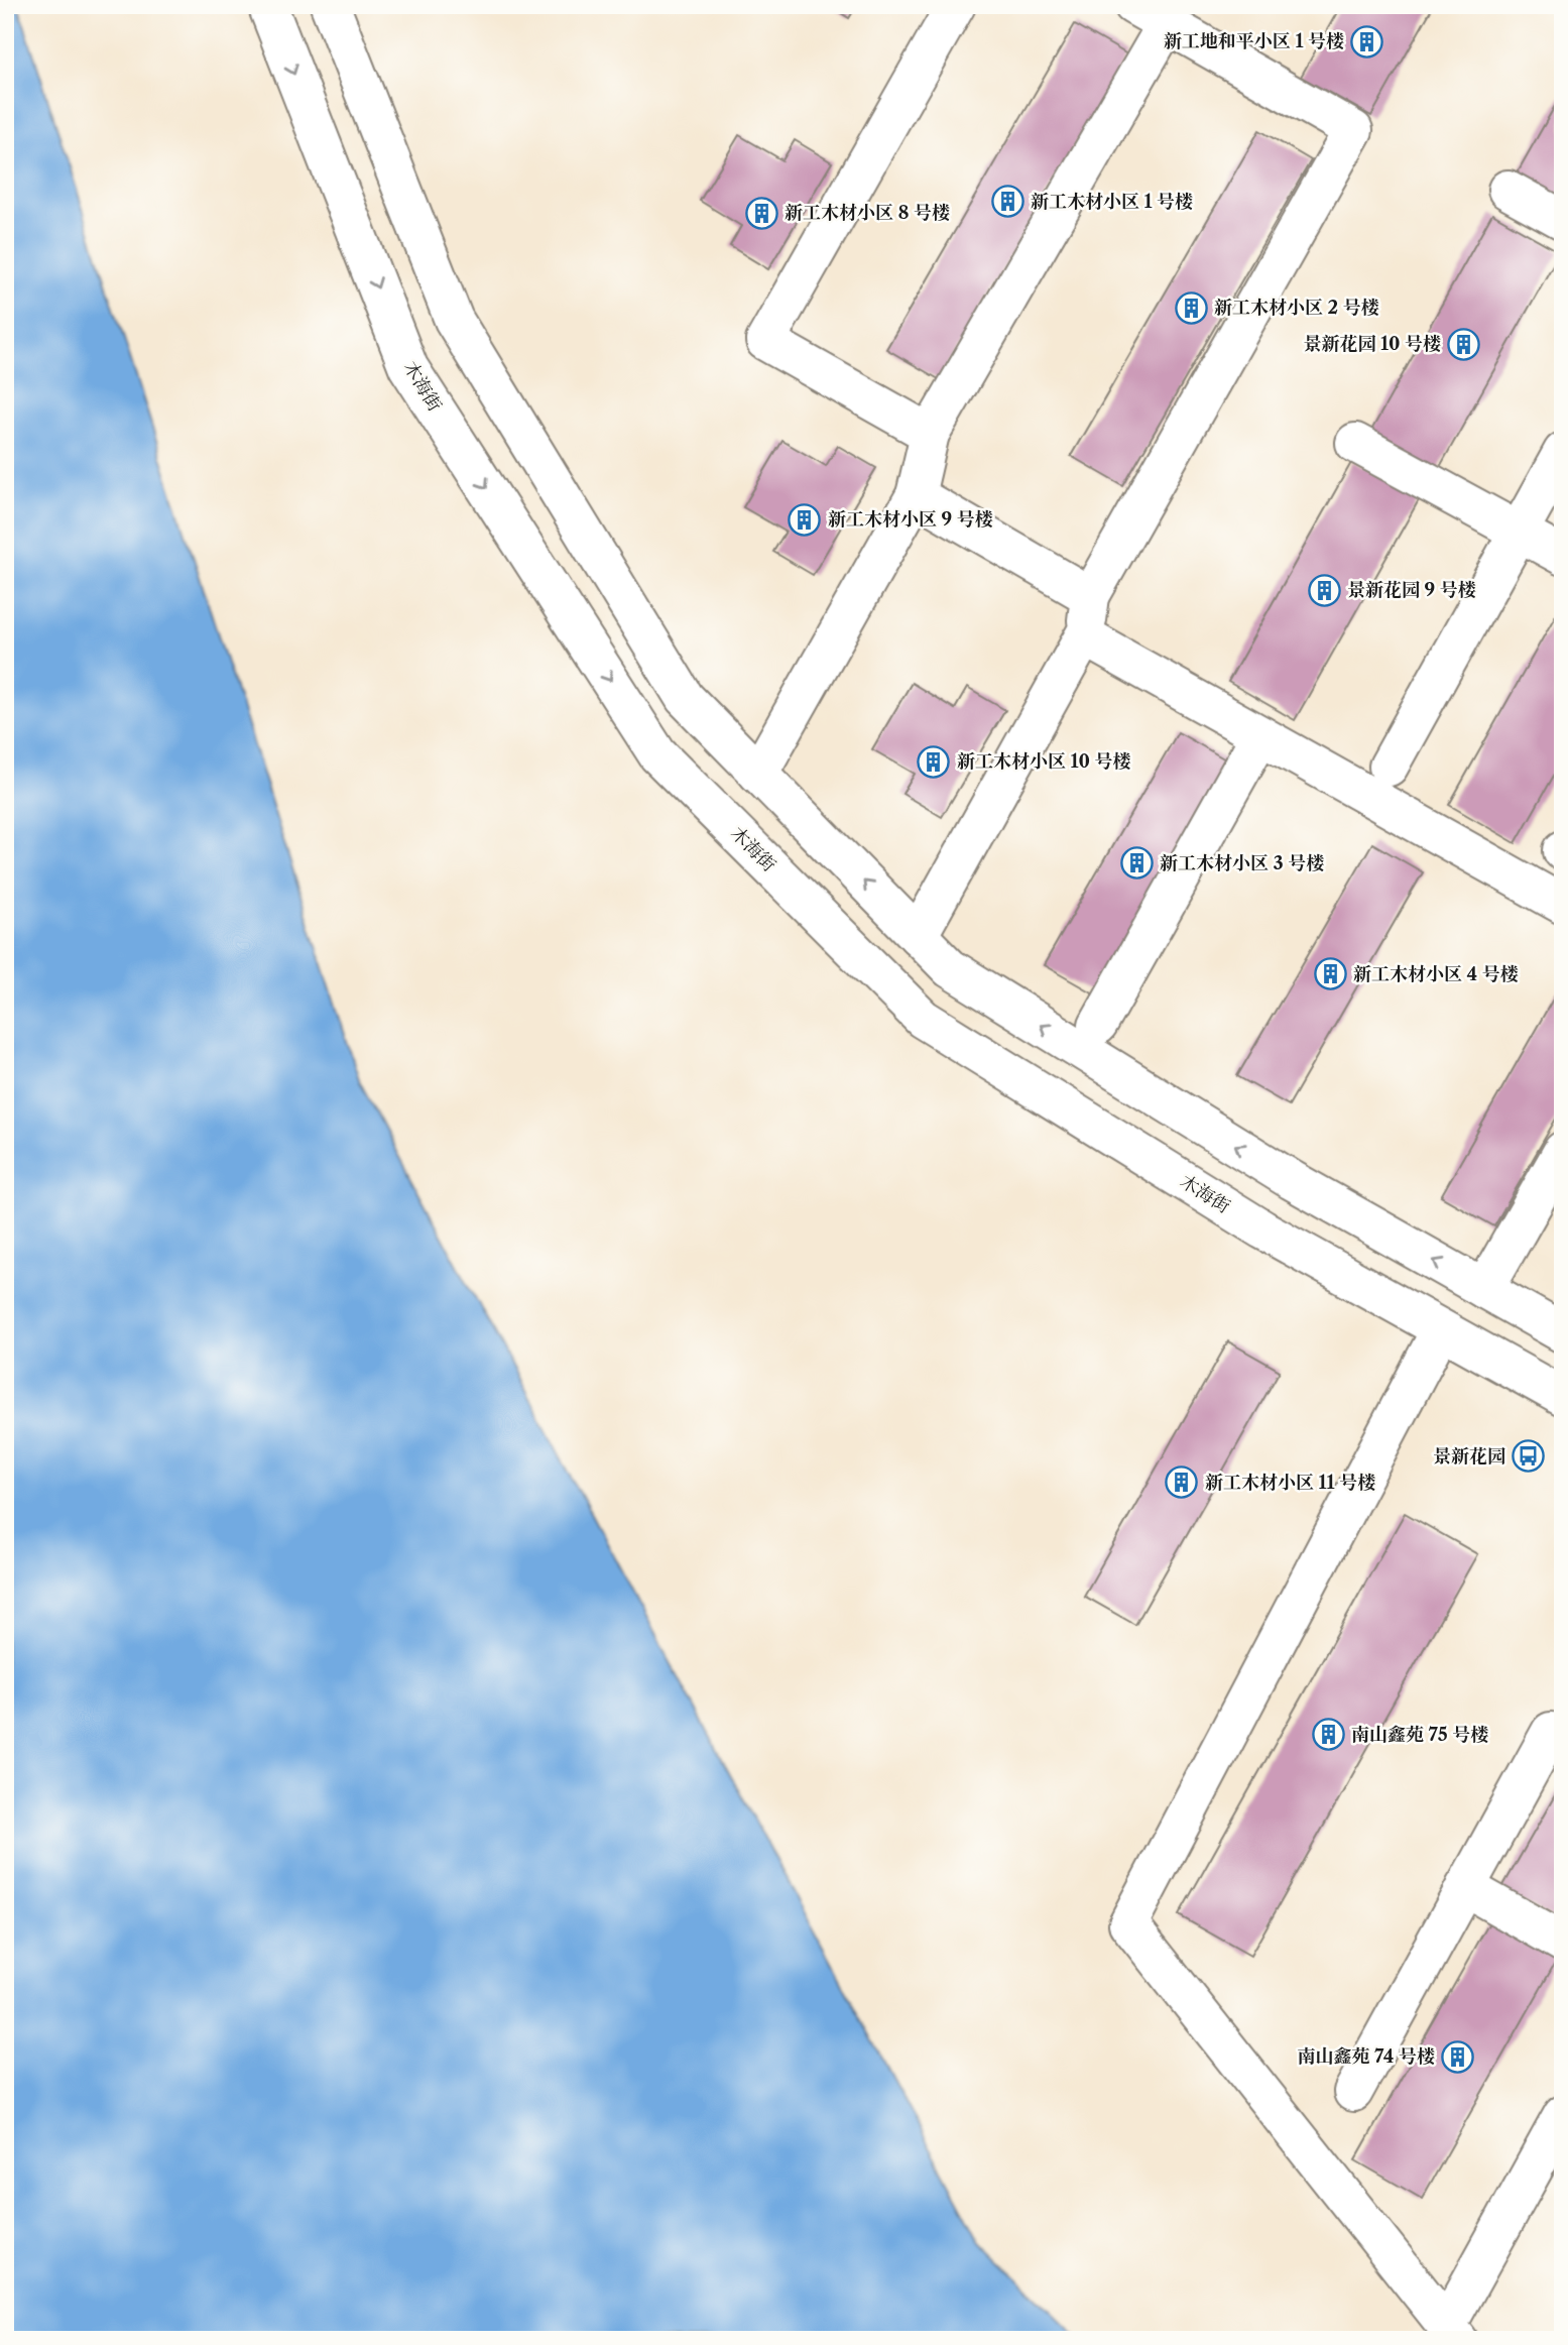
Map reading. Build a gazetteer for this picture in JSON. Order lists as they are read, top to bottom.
{
  "streets": {
    "street": ["木海街"]
  },
  "places": {
    "building": [
      "新工地和平小区 1 号楼",
      "新工木材小区 1 号楼",
      "新工木材小区 8 号楼",
      "新工木材小区 2 号楼",
      "景新花园 10 号楼",
      "新工木材小区 9 号楼",
      "景新花园 9 号楼",
      "新工木材小区 10 号楼",
      "新工木材小区 3 号楼",
      "新工木材小区 4 号楼",
      "新工木材小区 11 号楼",
      "南山鑫苑 75 号楼",
      "南山鑫苑 74 号楼"
    ],
    "bus stop": ["景新花园"]
  }
}
